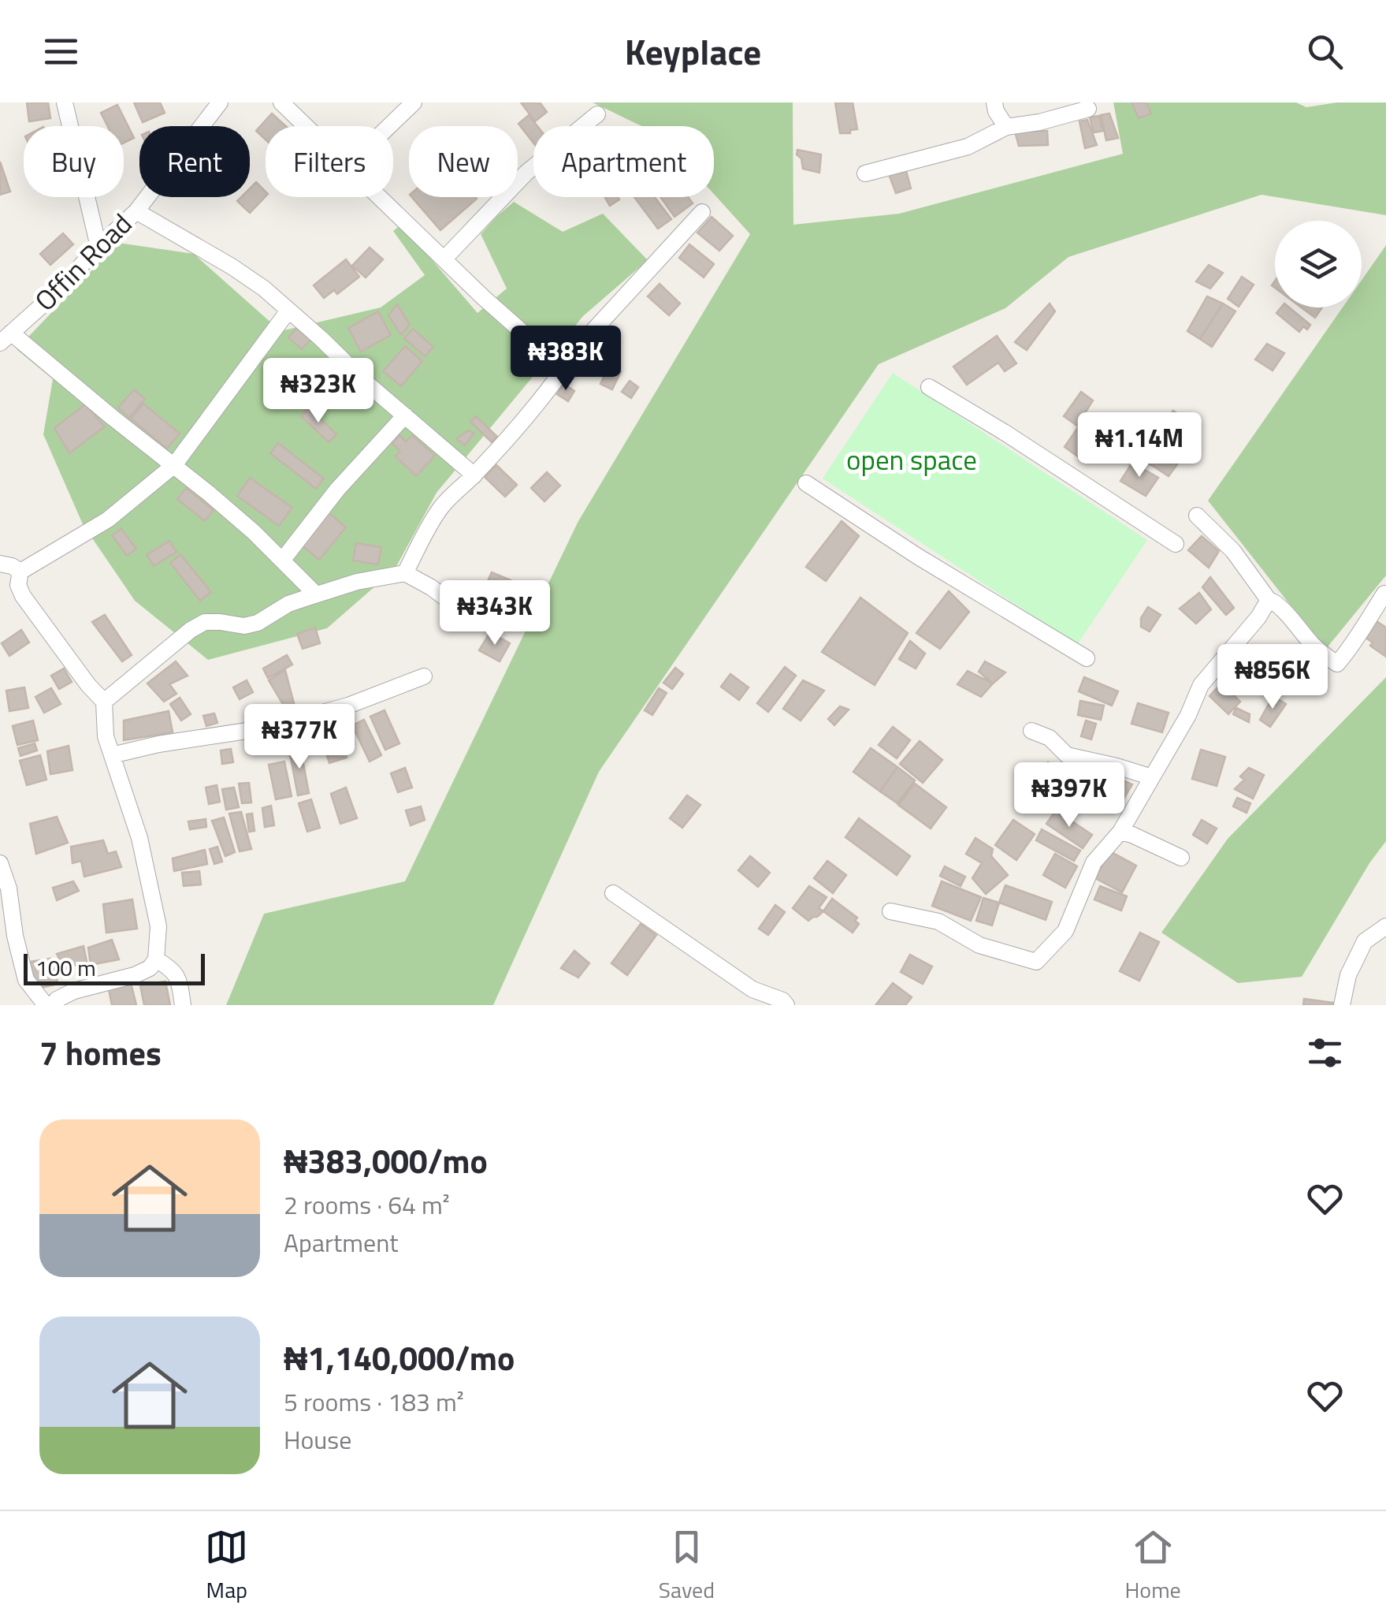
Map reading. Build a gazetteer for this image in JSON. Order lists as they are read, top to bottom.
{
  "streets": {
    "street": ["Offin Road"]
  },
  "parks": ["open space"],
  "scale_bar": "100 m",
  "page": {
    "header": "Keyplace",
    "chip": [
      "Buy",
      "Rent",
      "Filters",
      "New",
      "Apartment"
    ],
    "price": [
      "₦383K",
      "₦323K",
      "₦1.14M",
      "₦343K",
      "₦856K",
      "₦377K",
      "₦397K"
    ],
    "scale": "100 m",
    "heading": "7 homes",
    "list": [
      {
        "name": "₦383,000/mo",
        "note": "2 rooms · 64 m² · Apartment"
      },
      {
        "name": "₦1,140,000/mo",
        "note": "5 rooms · 183 m² · House"
      }
    ],
    "tabs": ["Map", "Saved", "Home"]
  }
}
